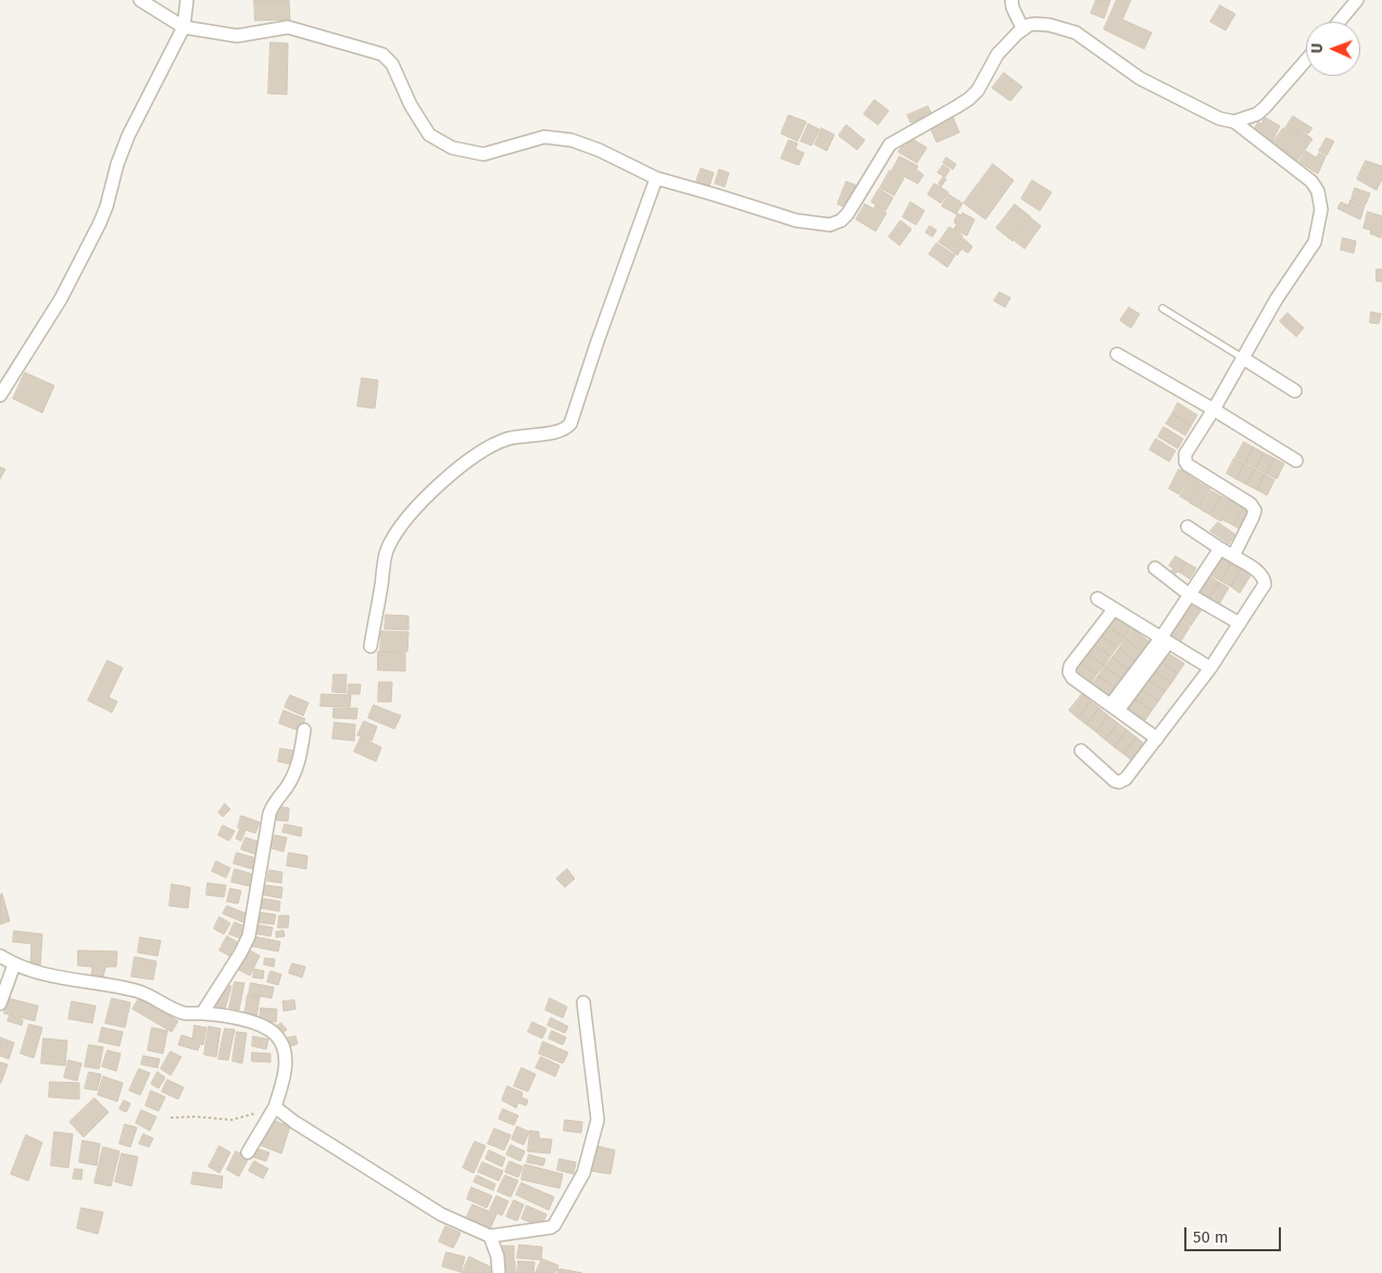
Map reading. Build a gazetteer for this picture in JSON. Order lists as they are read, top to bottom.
{
  "scale_bar": "50 m",
  "north": "left"
}
